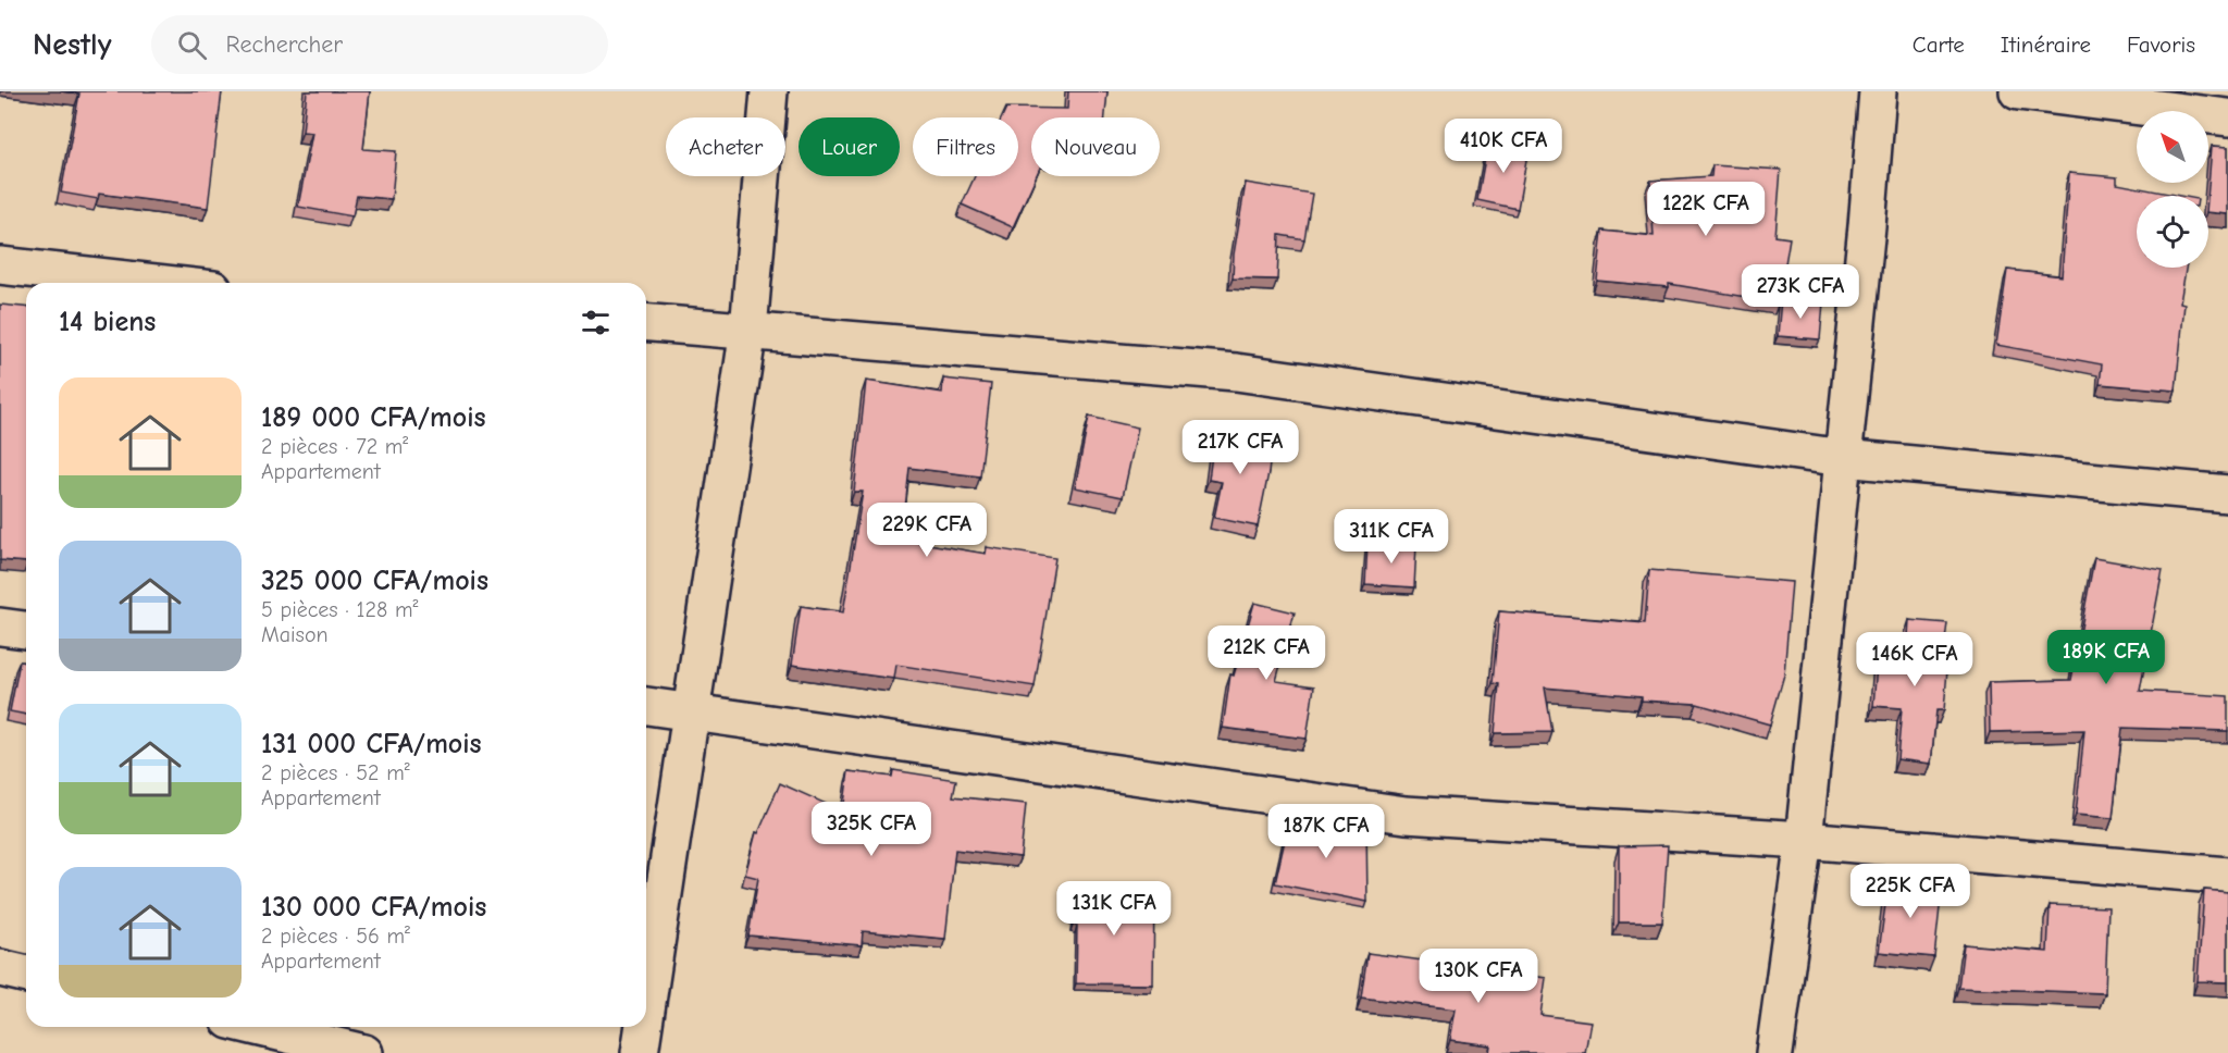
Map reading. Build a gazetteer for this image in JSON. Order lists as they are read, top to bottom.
{
  "north": "top left",
  "page": {
    "header": "Nestly",
    "search": "Rechercher",
    "nav": ["Carte", "Itinéraire", "Favoris"],
    "chip": [
      "Acheter",
      "Louer",
      "Filtres",
      "Nouveau"
    ],
    "price": [
      "410K CFA",
      "122K CFA",
      "273K CFA",
      "217K CFA",
      "229K CFA",
      "311K CFA",
      "212K CFA",
      "189K CFA",
      "146K CFA",
      "325K CFA",
      "187K CFA",
      "225K CFA",
      "131K CFA",
      "130K CFA"
    ],
    "heading": "14 biens",
    "list": [
      {
        "name": "189 000 CFA/mois",
        "note": "2 pièces · 72 m² · Appartement"
      },
      {
        "name": "325 000 CFA/mois",
        "note": "5 pièces · 128 m² · Maison"
      },
      {
        "name": "131 000 CFA/mois",
        "note": "2 pièces · 52 m² · Appartement"
      },
      {
        "name": "130 000 CFA/mois",
        "note": "2 pièces · 56 m² · Appartement"
      }
    ]
  }
}
